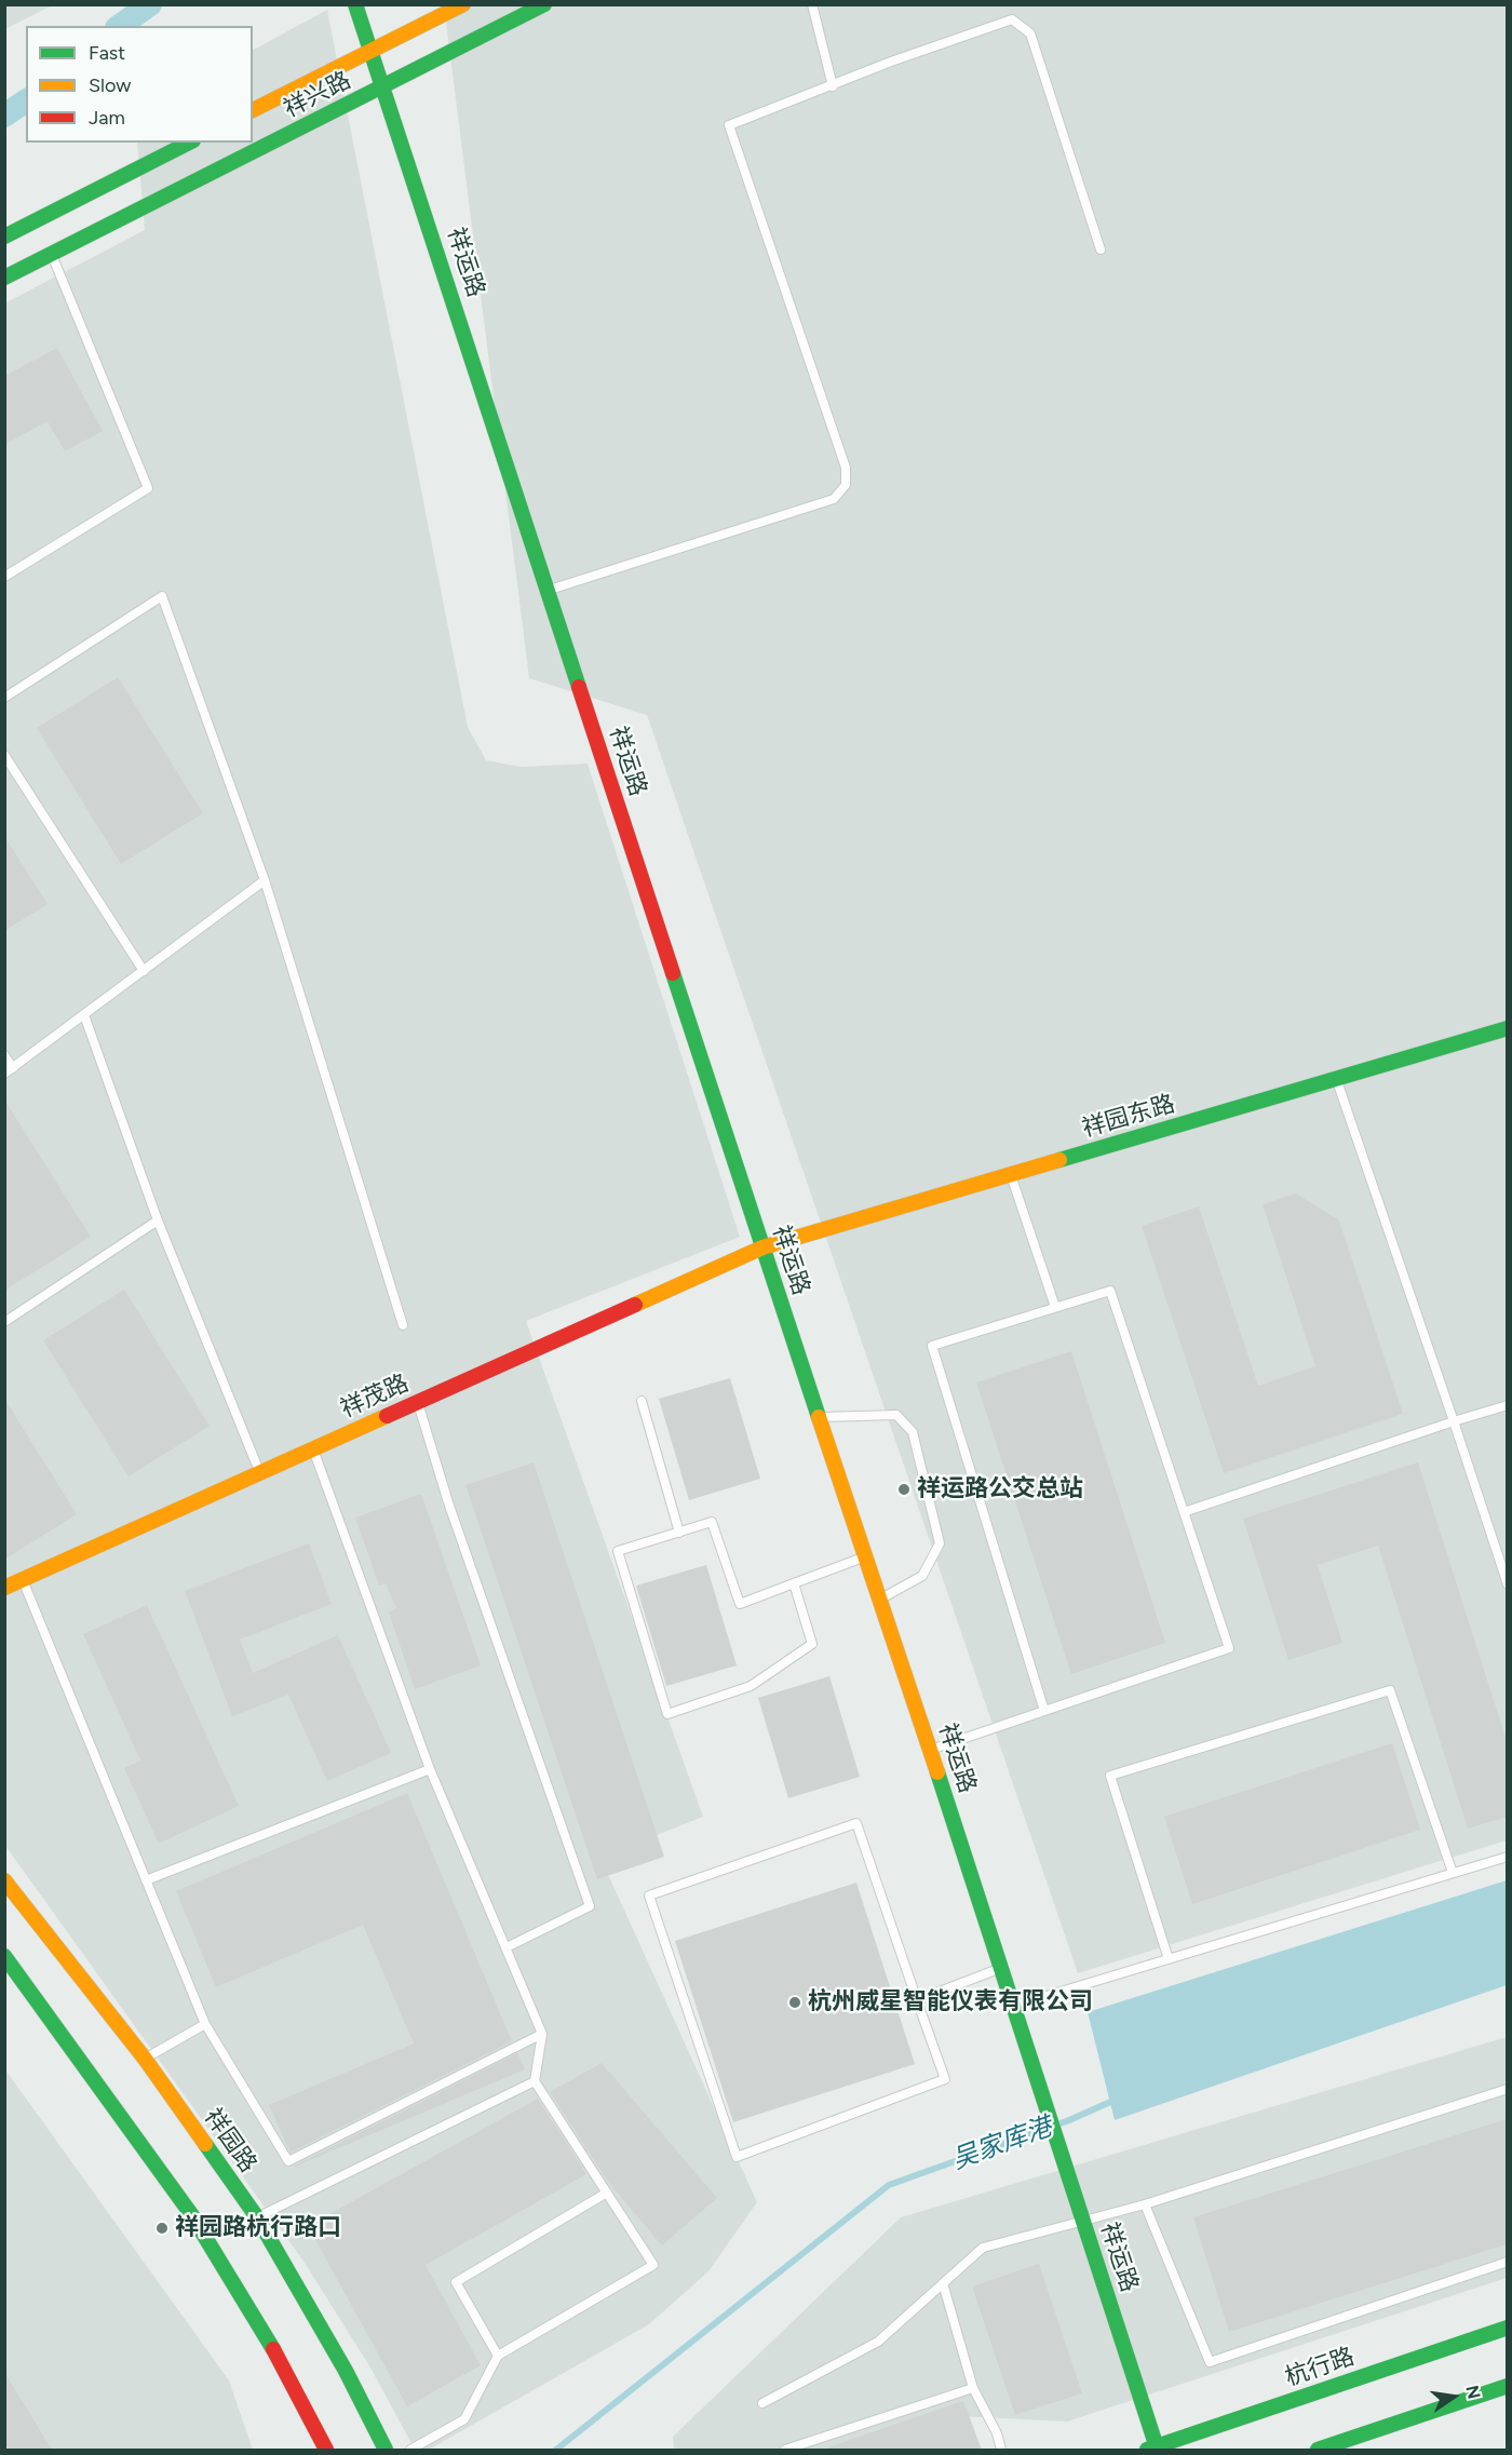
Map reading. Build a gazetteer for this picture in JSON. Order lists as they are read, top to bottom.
{
  "streets": {
    "street": [
      "祥兴路",
      "祥运路",
      "祥园东路",
      "祥茂路",
      "祥园路",
      "杭行路"
    ]
  },
  "crossings": [
    ["祥兴路", "祥运路"],
    ["祥运路", "祥园东路"],
    ["祥运路", "祥茂路"],
    ["祥运路", "杭行路"],
    ["祥园东路", "祥茂路"]
  ],
  "water": ["吴家库港"],
  "places": ["祥运路公交总站", "杭州威星智能仪表有限公司", "祥园路杭行路口"],
  "legend": ["Fast", "Slow", "Jam"],
  "north": "right"
}
